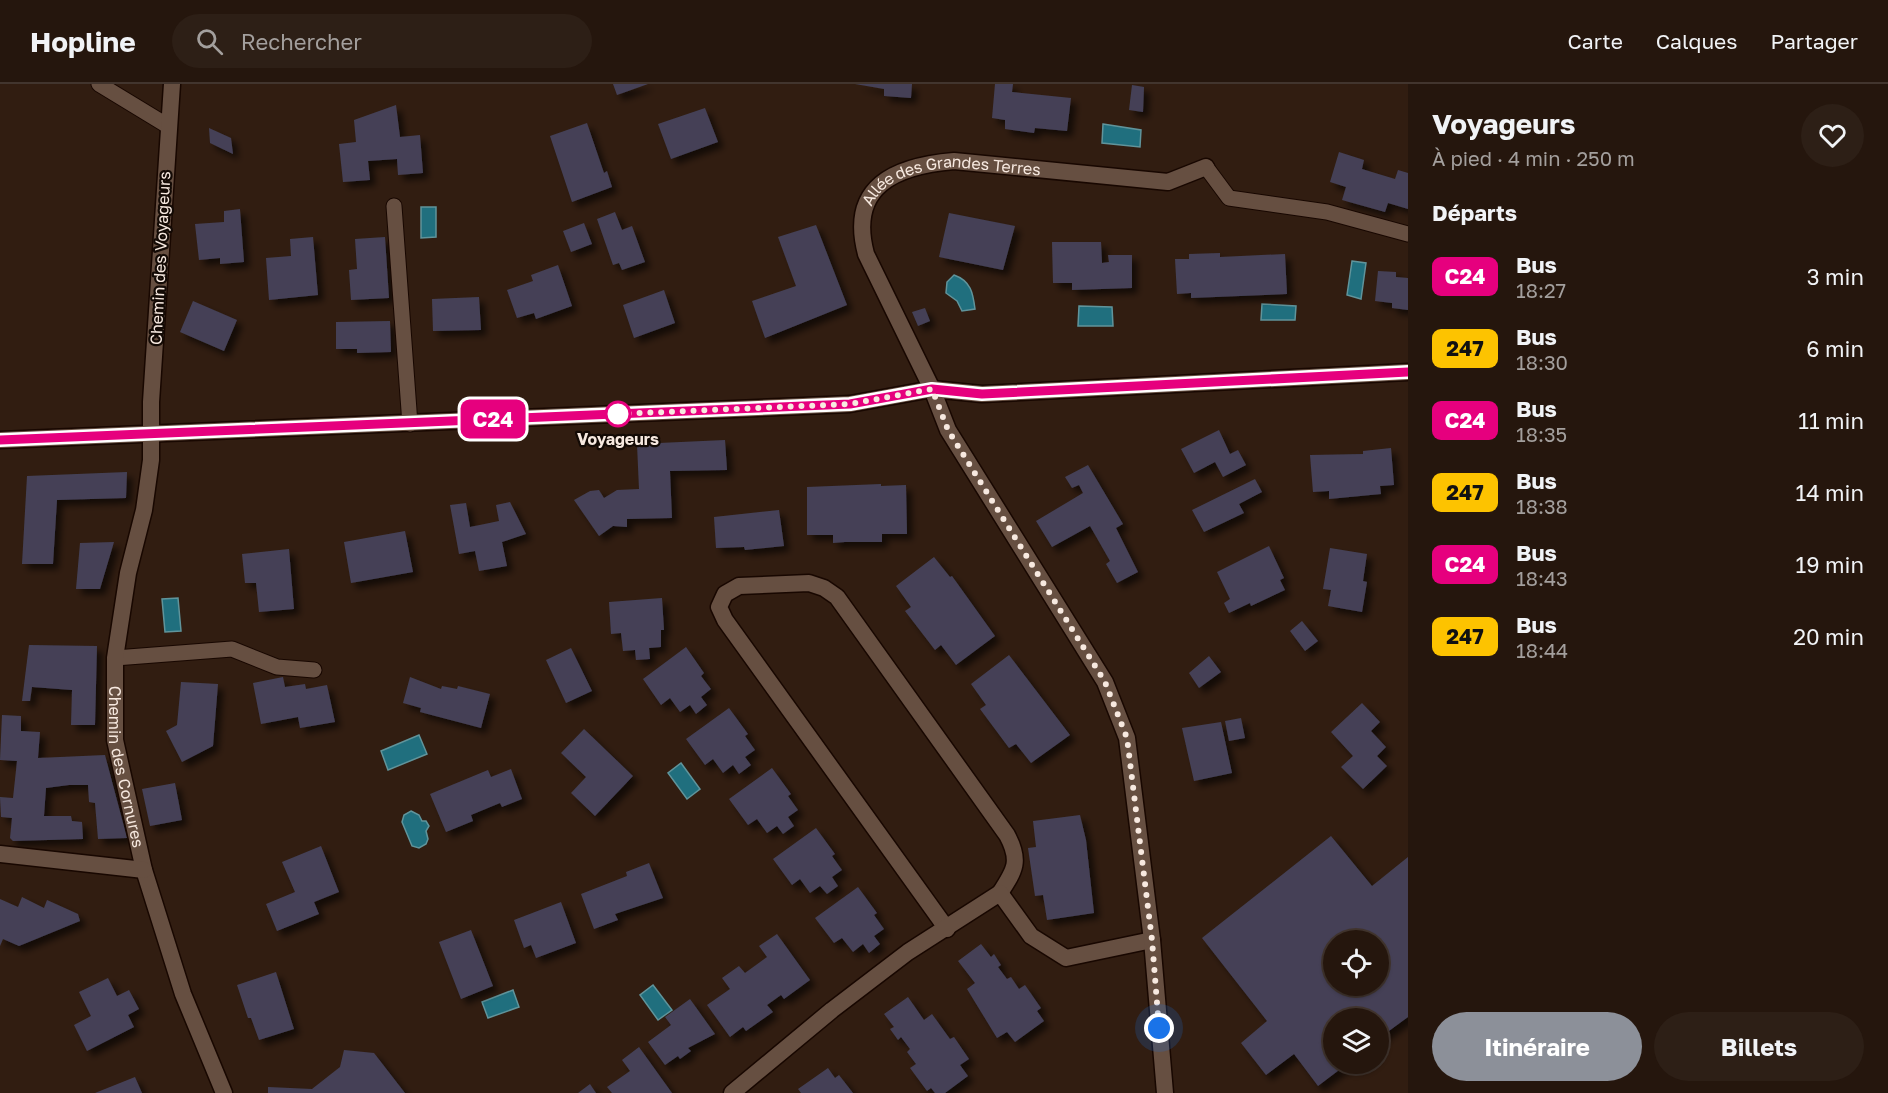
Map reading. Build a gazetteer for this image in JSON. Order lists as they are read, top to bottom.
{
  "streets": {
    "street": ["Allée des Grandes Terres", "Chemin des Voyageurs", "Chemin des Cornures"]
  },
  "crossings": [
    ["Chemin des Voyageurs", "Chemin des Cornures"]
  ],
  "places": ["Voyageurs"],
  "lines": ["bus line C24"],
  "page": {
    "header": "Hopline",
    "search": "Rechercher",
    "nav": ["Carte", "Calques", "Partager"],
    "on_map": "C24",
    "heading": [
      ["Voyageurs", "À pied · 4 min · 250 m"],
      "Départs"
    ],
    "list": [
      {
        "mark": "C24",
        "name": "Bus",
        "note": "18:27",
        "value": "3 min"
      },
      {
        "mark": "247",
        "name": "Bus",
        "note": "18:30",
        "value": "6 min"
      },
      {
        "mark": "C24",
        "name": "Bus",
        "note": "18:35",
        "value": "11 min"
      },
      {
        "mark": "247",
        "name": "Bus",
        "note": "18:38",
        "value": "14 min"
      },
      {
        "mark": "C24",
        "name": "Bus",
        "note": "18:43",
        "value": "19 min"
      },
      {
        "mark": "247",
        "name": "Bus",
        "note": "18:44",
        "value": "20 min"
      }
    ],
    "buttons": ["Itinéraire", "Billets"]
  }
}
